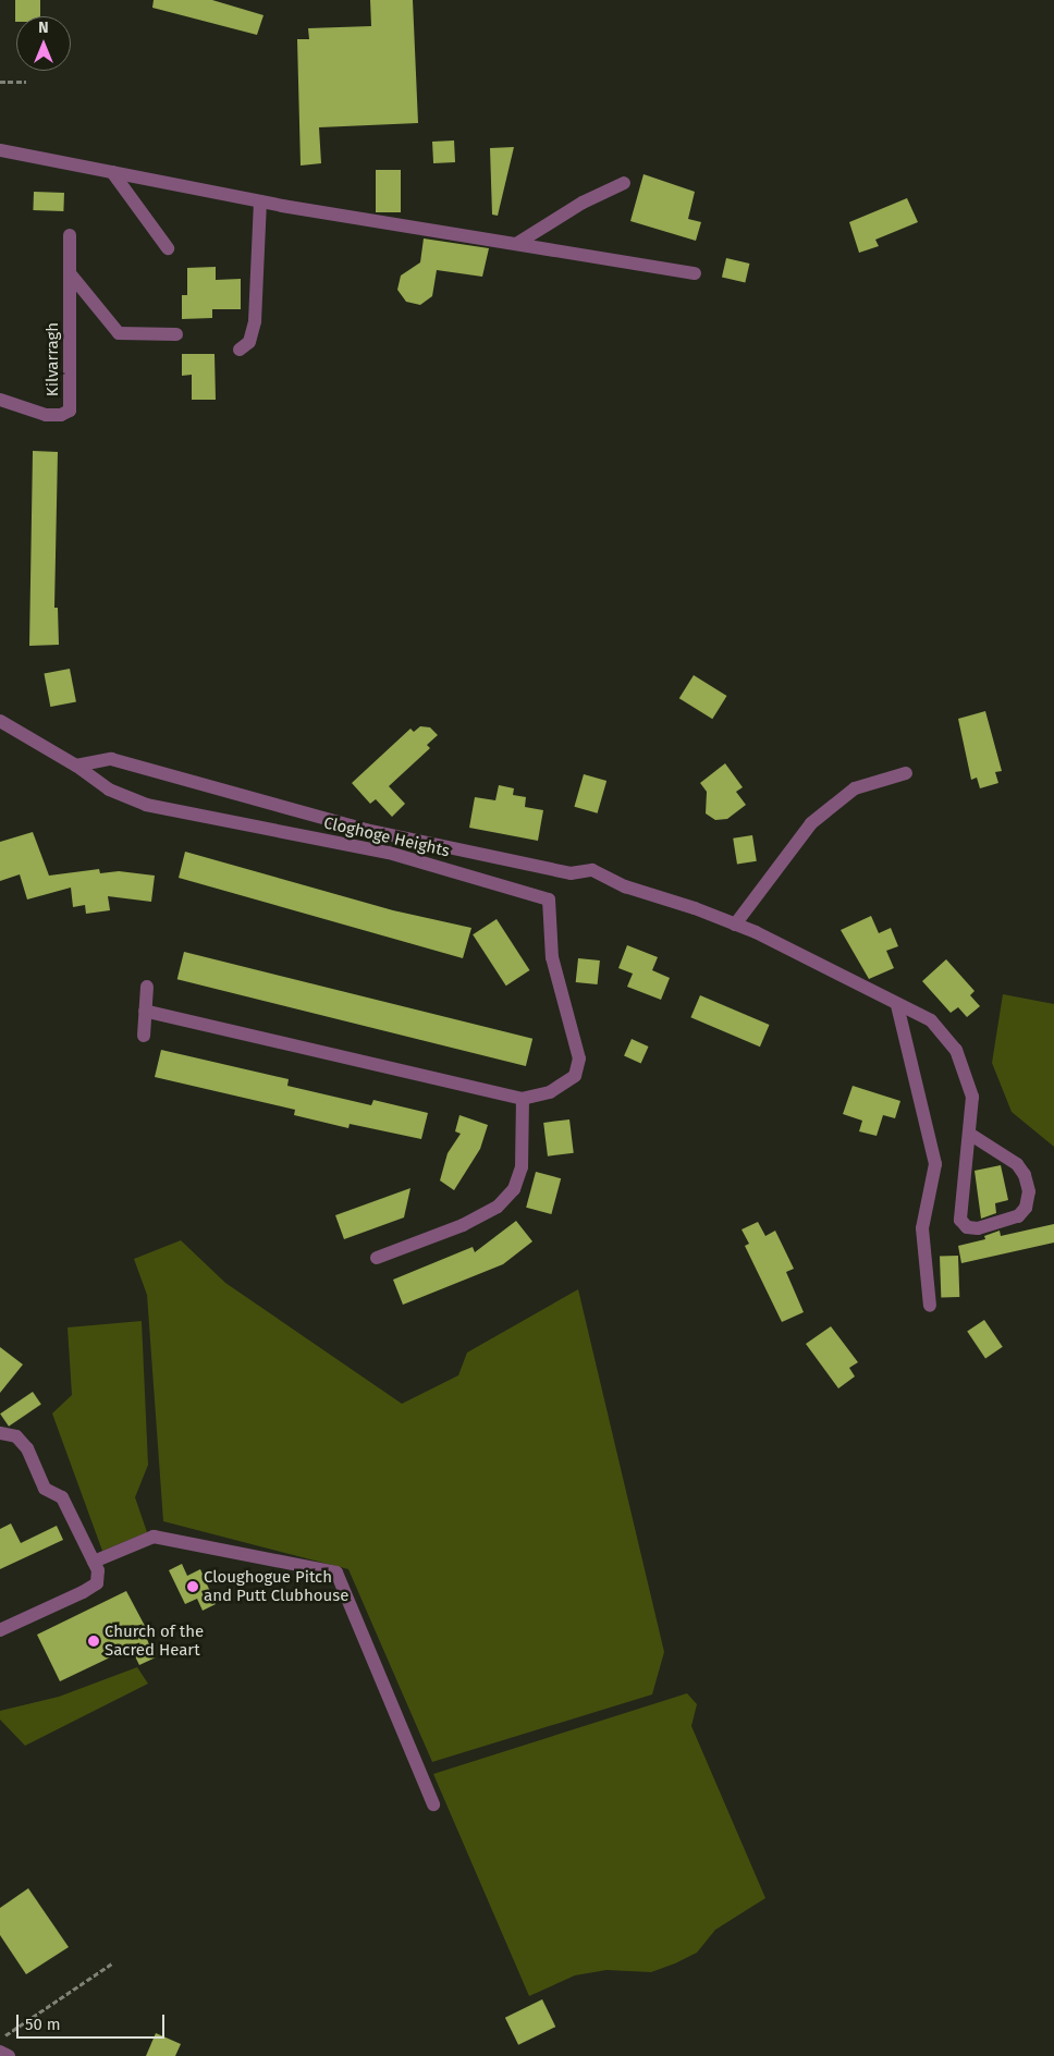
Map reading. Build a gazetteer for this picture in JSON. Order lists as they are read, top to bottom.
{
  "streets": {
    "street": ["Kilvarragh", "Cloghoge Heights"]
  },
  "places": ["Cloughogue Pitch and Putt Clubhouse", "Church of the Sacred Heart"],
  "scale_bar": "50 m",
  "north": "top"
}
